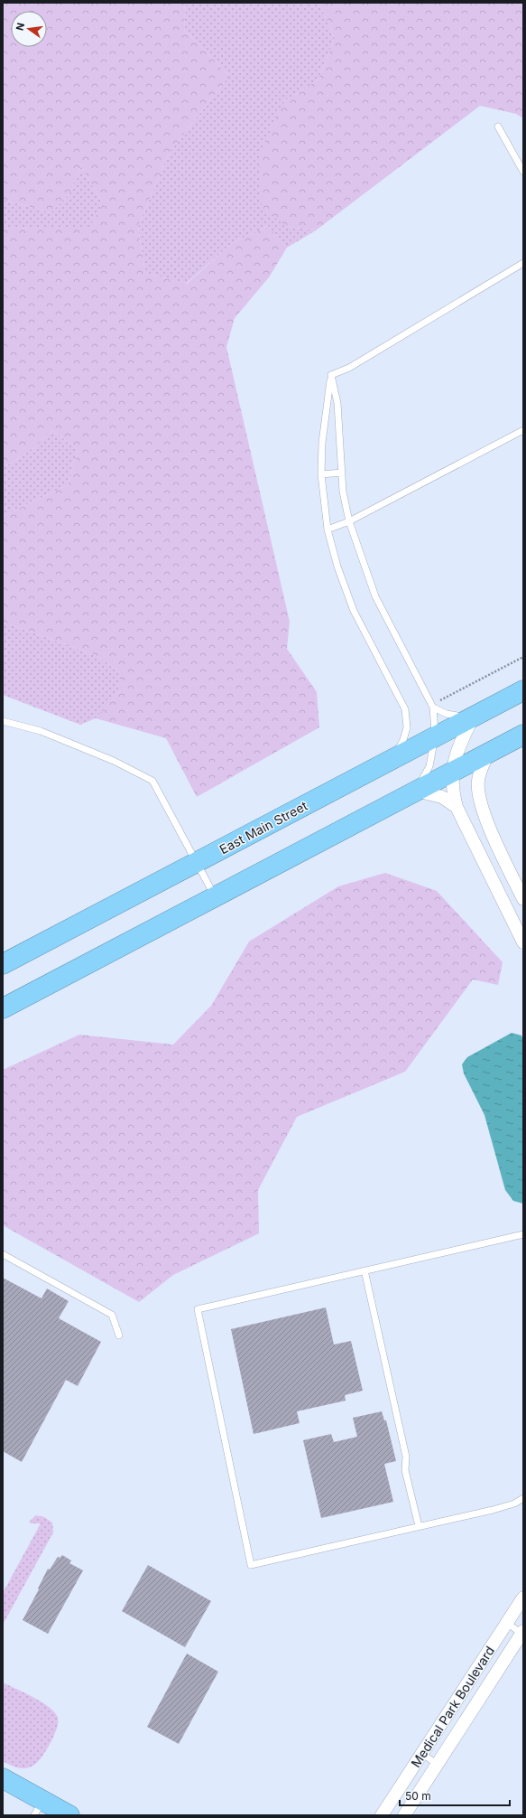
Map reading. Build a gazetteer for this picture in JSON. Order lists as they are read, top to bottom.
{
  "streets": {
    "highway": ["East Main Street"],
    "street": ["Medical Park Boulevard"]
  },
  "scale_bar": "50 m",
  "north": "left"
}
